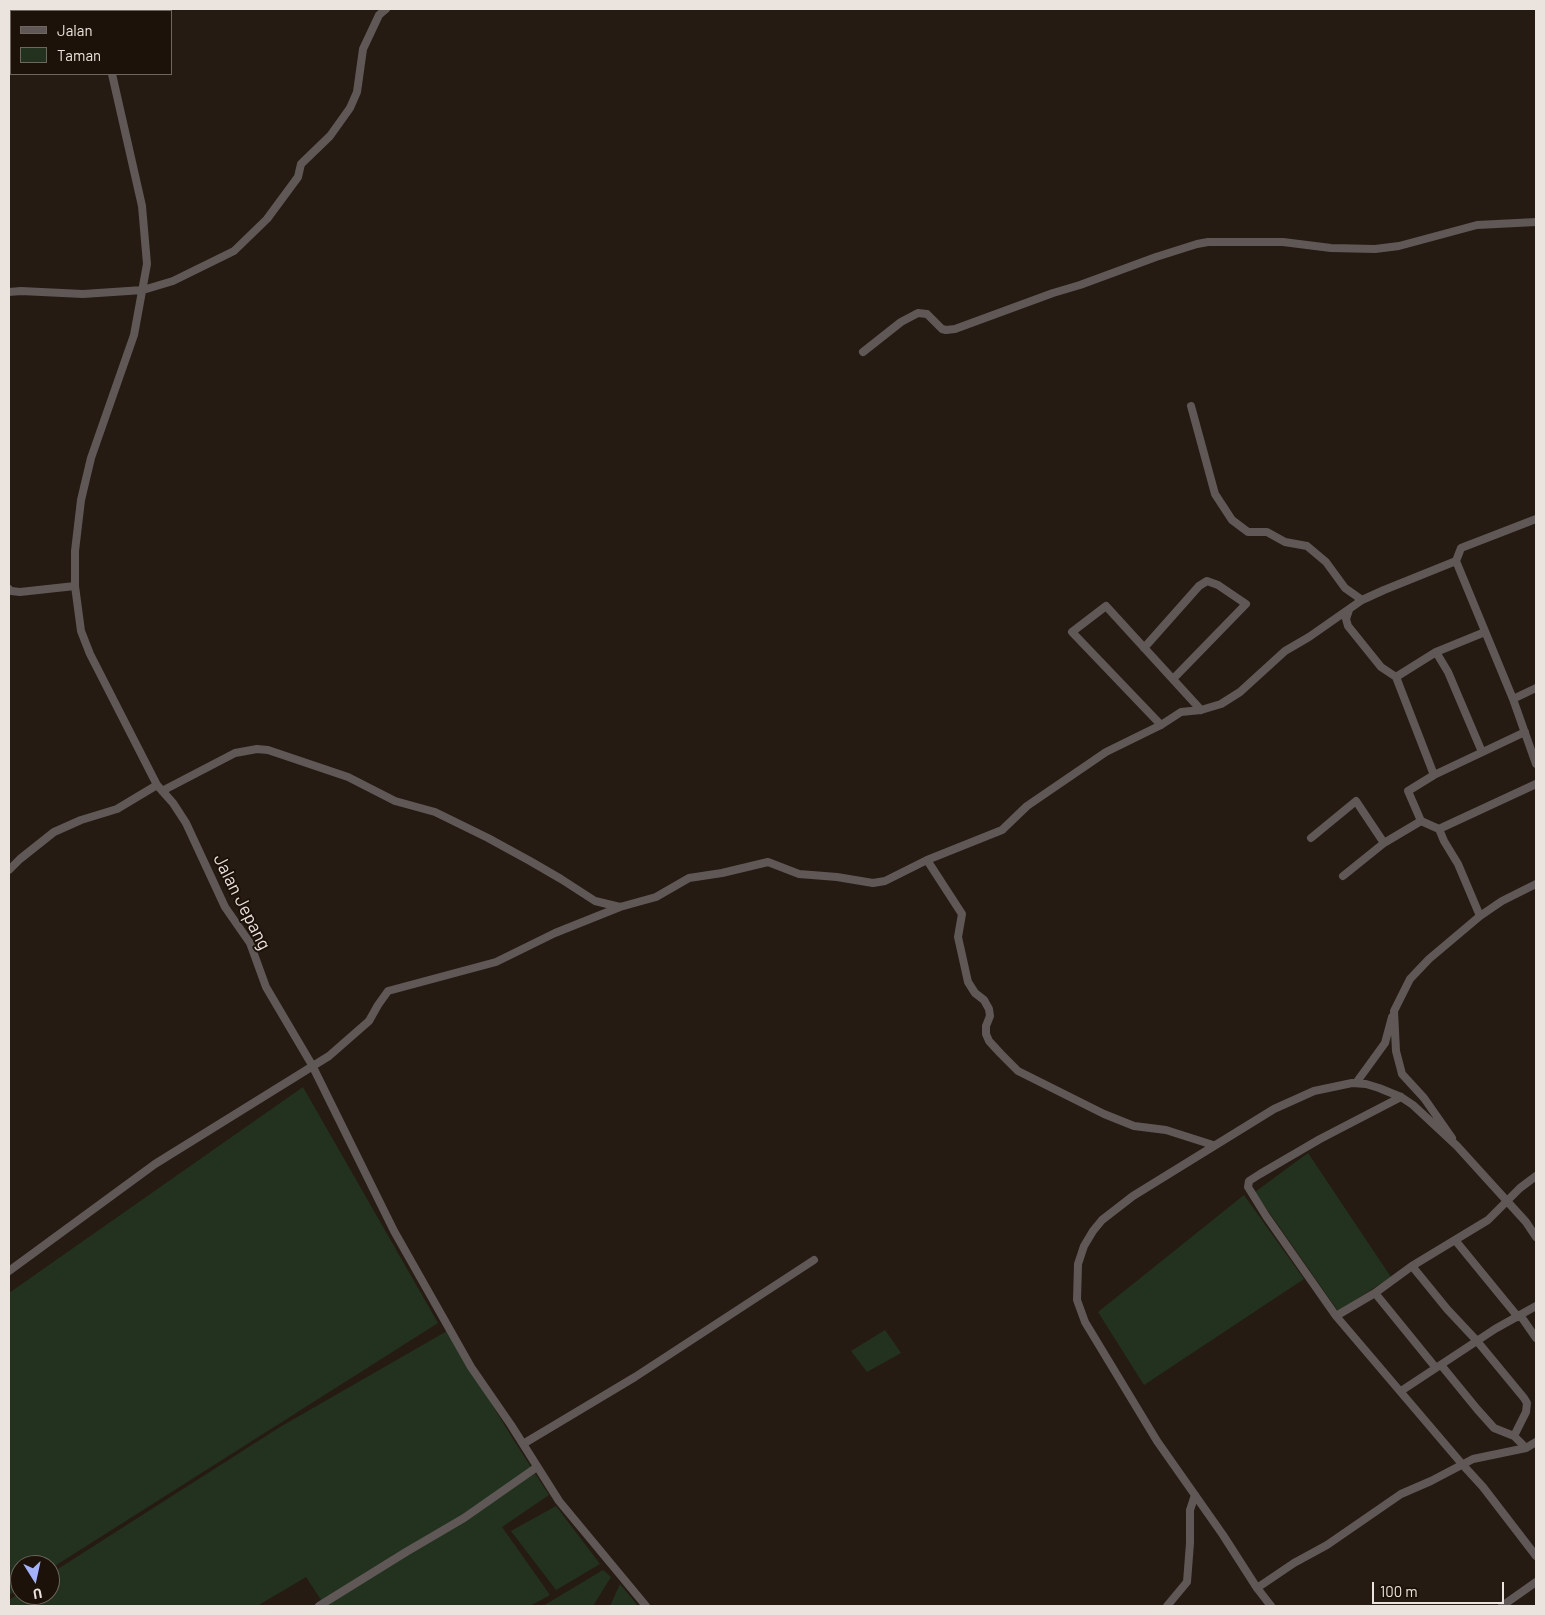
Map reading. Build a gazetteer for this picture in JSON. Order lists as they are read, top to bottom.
{
  "streets": {
    "street": ["Jalan Jepang"]
  },
  "legend": ["Jalan", "Taman"],
  "scale_bar": "100 m",
  "north": "bottom"
}
